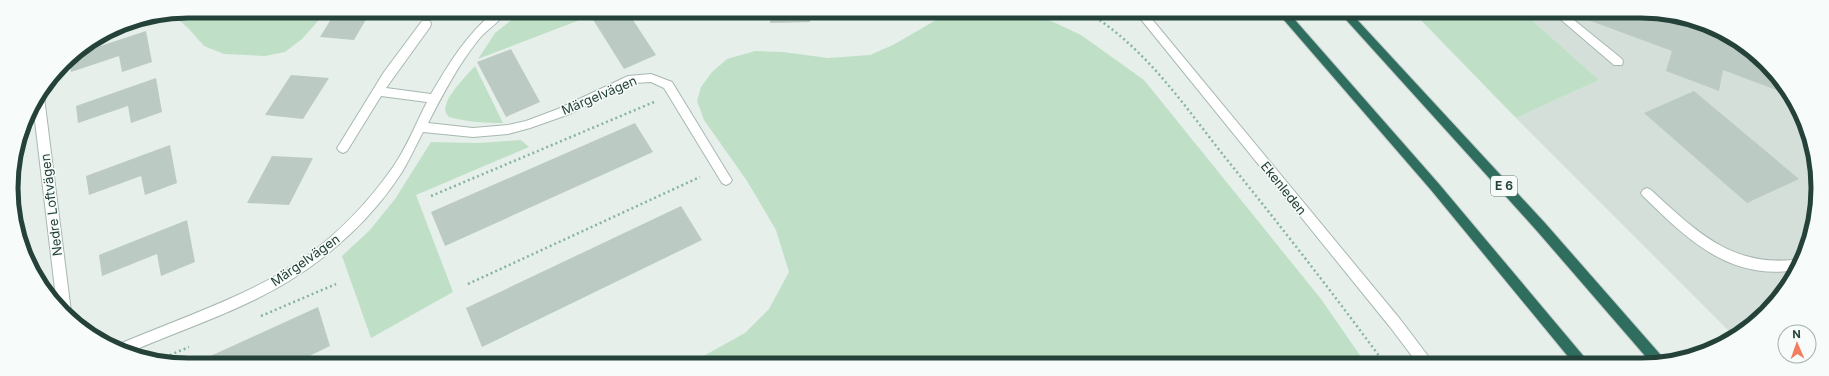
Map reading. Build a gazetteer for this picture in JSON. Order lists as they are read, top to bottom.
{
  "streets": {
    "highway": ["E 6"],
    "street": ["Märgelvägen", "Ekenleden", "Nedre Loftvägen"]
  },
  "north": "top"
}
